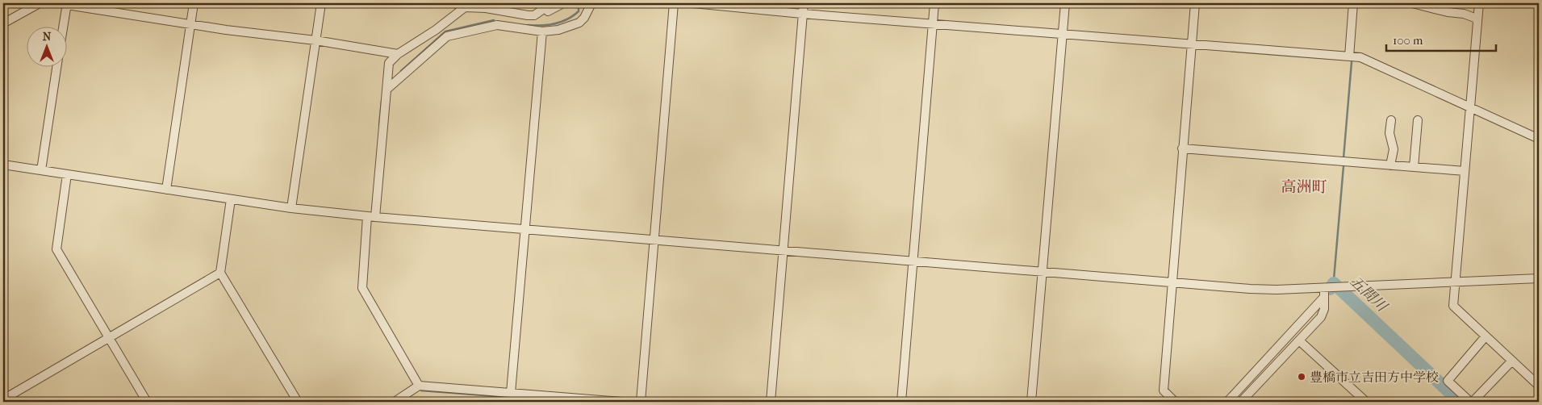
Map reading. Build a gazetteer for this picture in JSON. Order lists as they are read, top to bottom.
{
  "districts": ["高洲町"],
  "water": ["五間川"],
  "places": ["豊橋市立吉田方中学校"],
  "scale_bar": "100 m",
  "north": "top"
}
